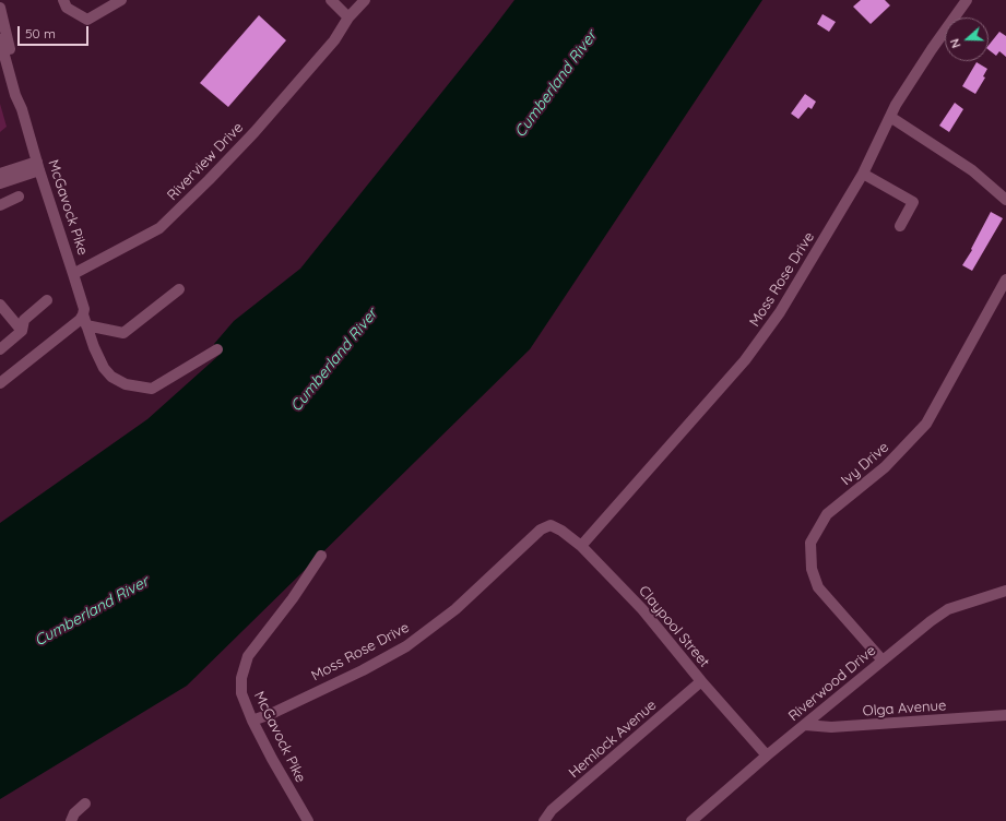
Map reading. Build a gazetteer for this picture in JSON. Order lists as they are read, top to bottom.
{
  "streets": {
    "street": [
      "Riverview Drive",
      "McGavock Pike",
      "Moss Rose Drive",
      "Ivy Drive",
      "Claypool Street",
      "Riverwood Drive",
      "Olga Avenue",
      "Hemlock Avenue"
    ]
  },
  "crossings": [
    ["Riverview Drive", "McGavock Pike"],
    ["McGavock Pike", "Moss Rose Drive"],
    ["Moss Rose Drive", "Claypool Street"],
    ["Ivy Drive", "Riverwood Drive"],
    ["Claypool Street", "Riverwood Drive"],
    ["Claypool Street", "Hemlock Avenue"],
    ["Riverwood Drive", "Olga Avenue"]
  ],
  "water": ["Cumberland River"],
  "scale_bar": "50 m",
  "north": "left"
}
